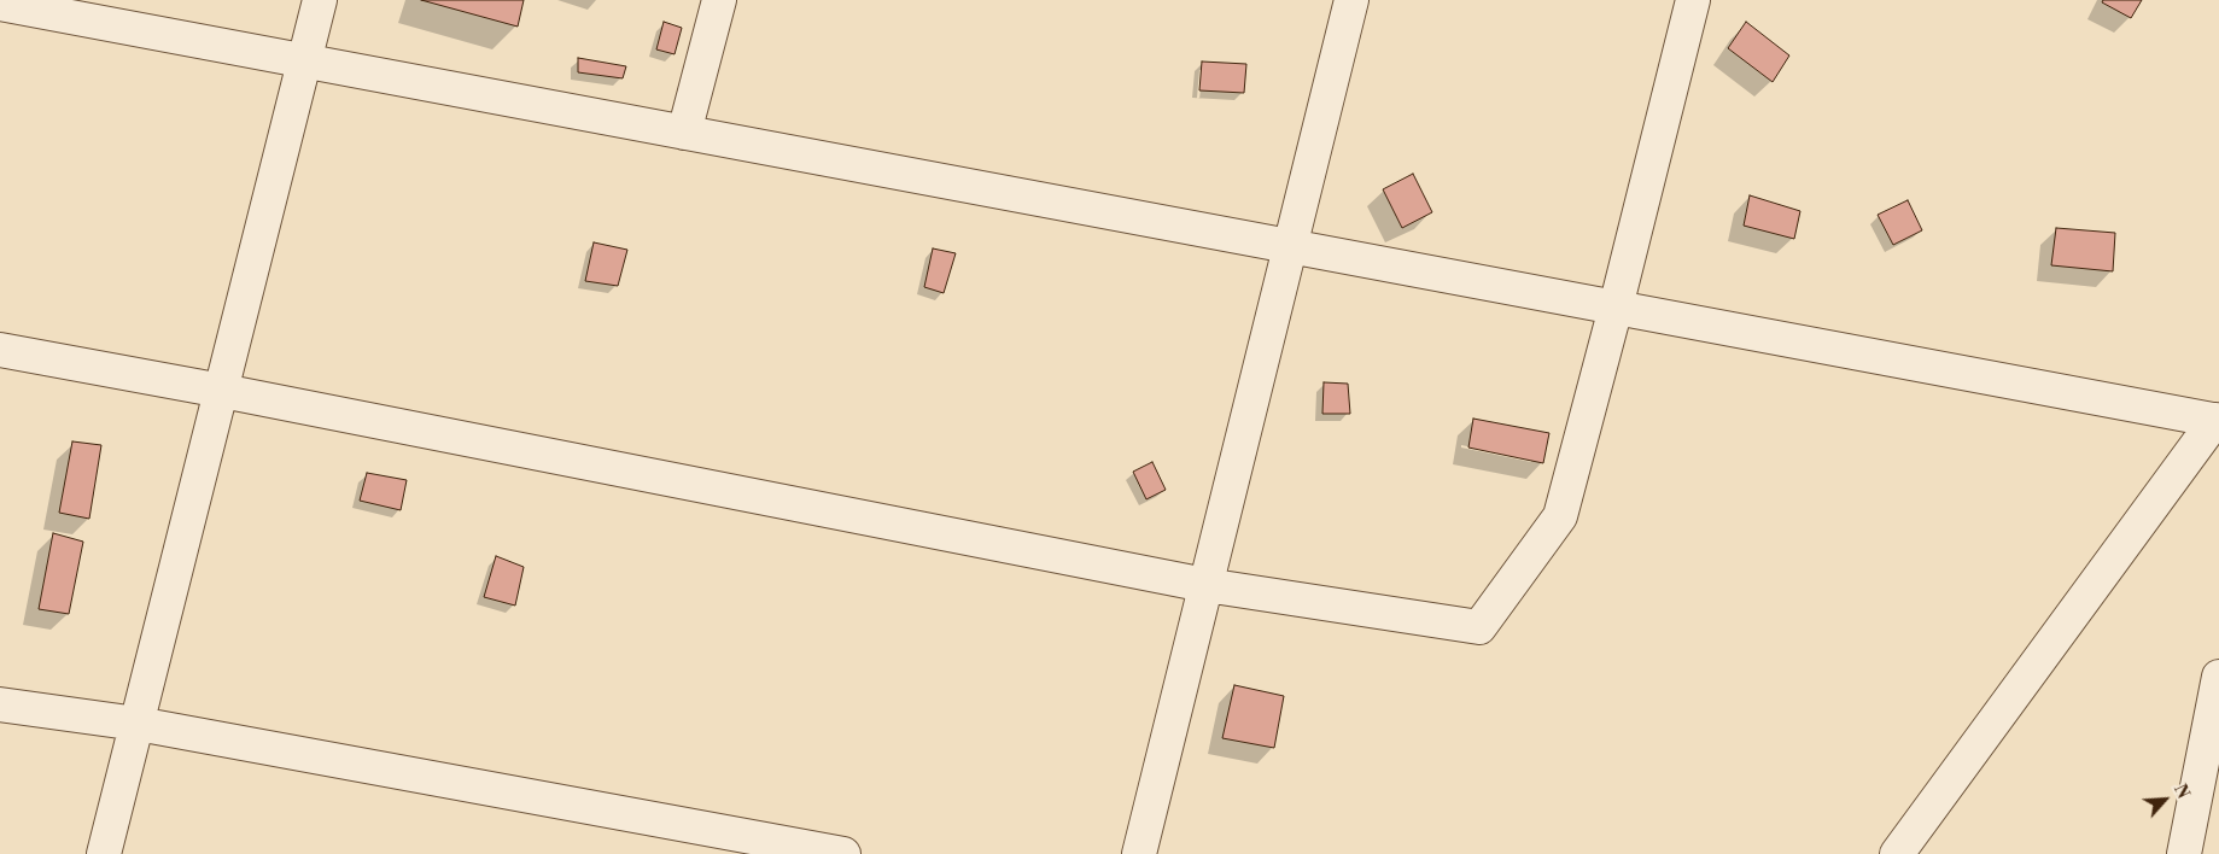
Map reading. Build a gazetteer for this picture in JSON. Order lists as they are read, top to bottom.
{
  "north": "top right"
}
